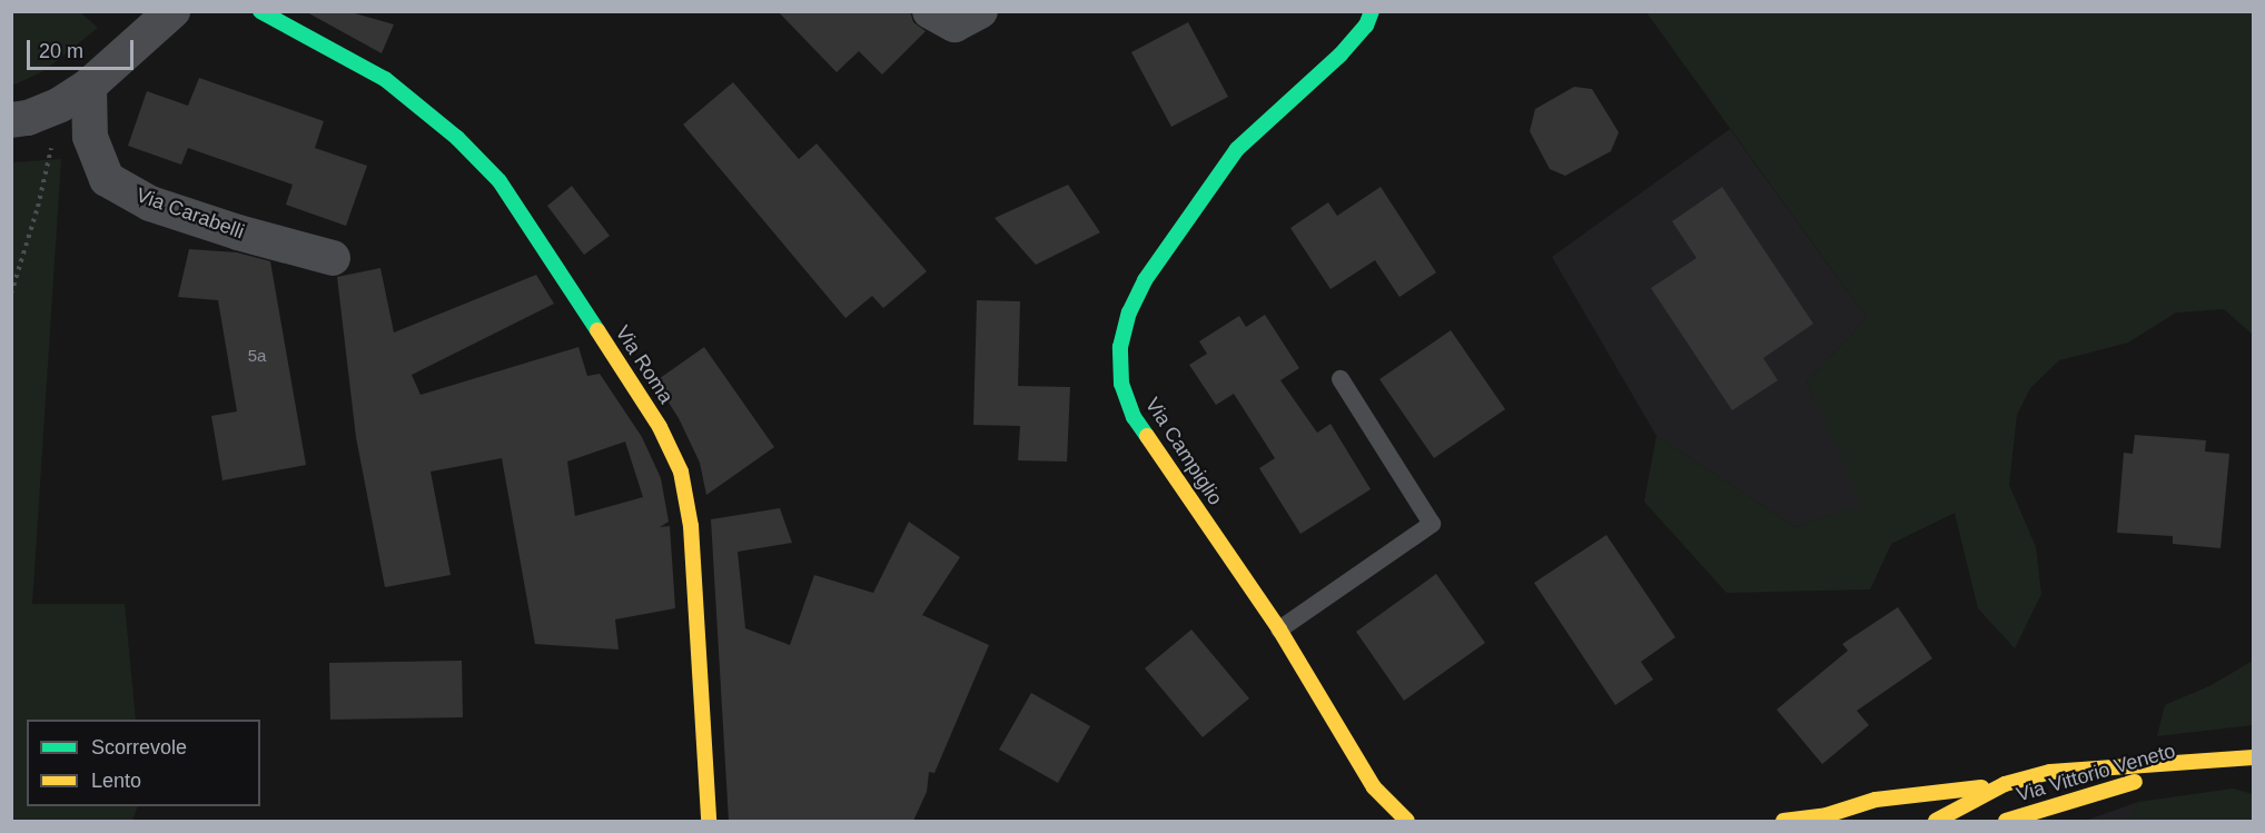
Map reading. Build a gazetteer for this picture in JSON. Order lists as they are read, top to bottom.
{
  "streets": {
    "street": [
      "Via Carabelli",
      "Via Roma",
      "Via Campiglio",
      "Via Vittorio Veneto"
    ]
  },
  "house_numbers": ["5a"],
  "legend": ["Scorrevole", "Lento"],
  "scale_bar": "20 m"
}
